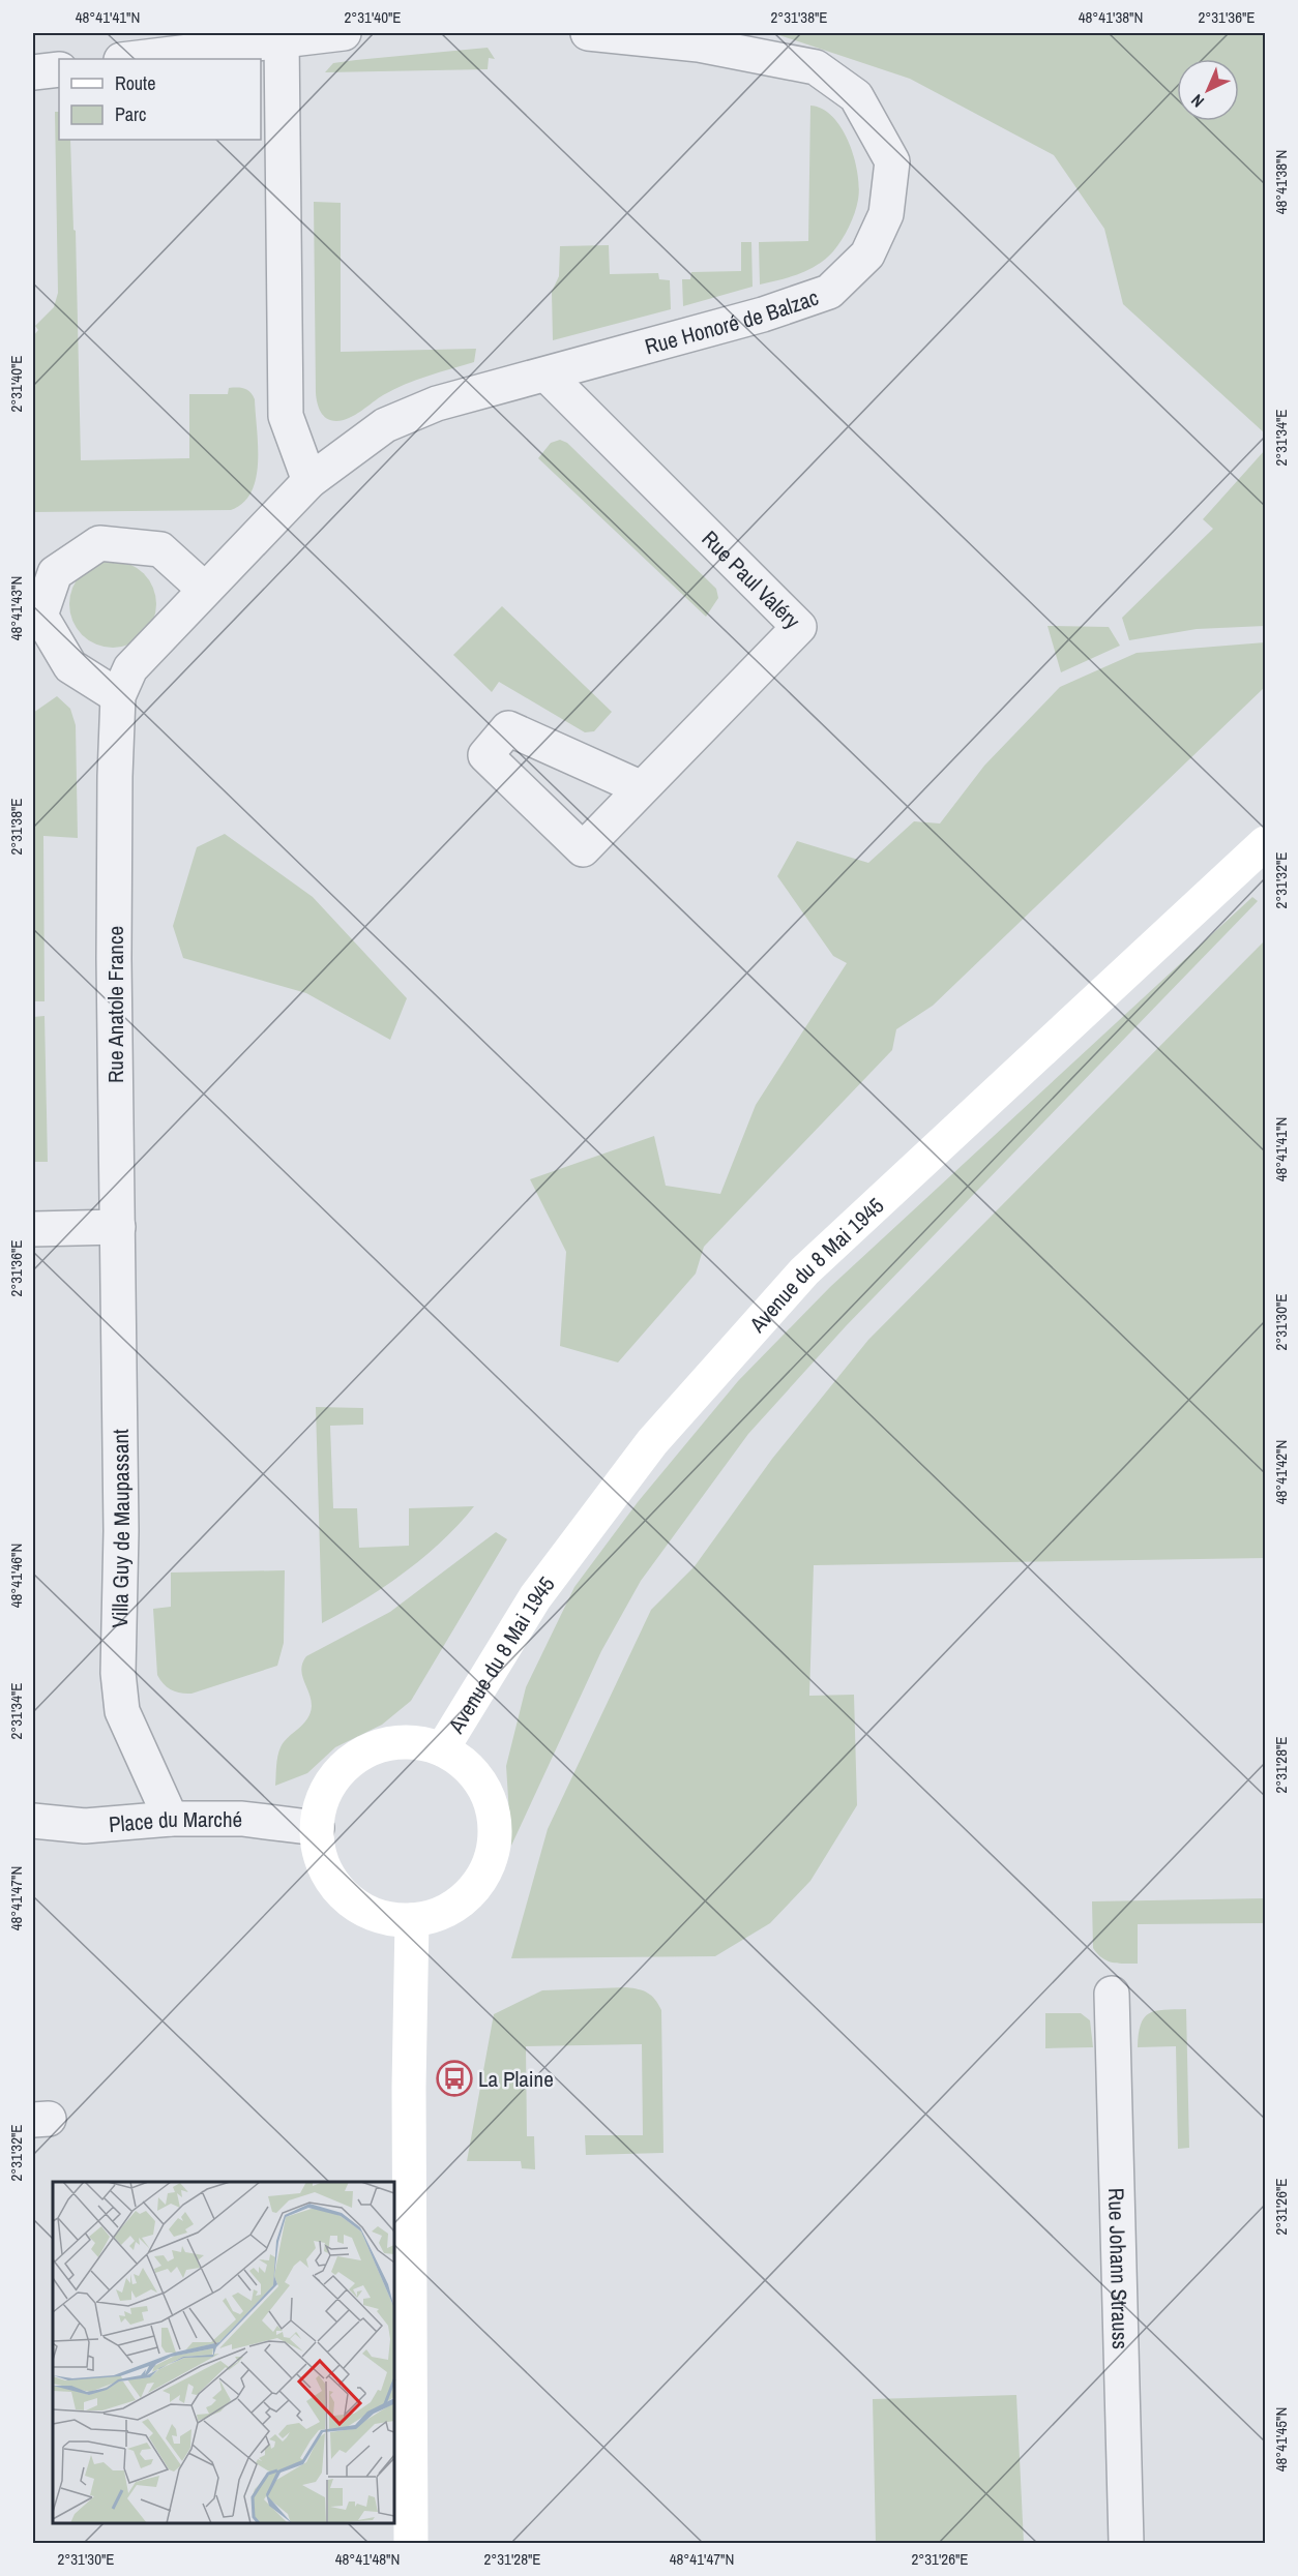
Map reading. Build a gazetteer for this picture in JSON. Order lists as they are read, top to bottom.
{
  "streets": {
    "main road": ["Avenue du 8 Mai 1945"],
    "street": [
      "Rue Honoré de Balzac",
      "Rue Paul Valéry",
      "Rue Anatole France",
      "Villa Guy de Maupassant",
      "Place du Marché",
      "Rue Johann Strauss"
    ]
  },
  "crossings": [
    ["Rue Honoré de Balzac", "Rue Paul Valéry"],
    ["Rue Honoré de Balzac", "Rue Anatole France"],
    ["Rue Anatole France", "Villa Guy de Maupassant"],
    ["Avenue du 8 Mai 1945", "Place du Marché"],
    ["Villa Guy de Maupassant", "Place du Marché"]
  ],
  "places": {
    "bus stop": ["La Plaine"]
  },
  "legend": ["Route", "Parc"],
  "north": "bottom left",
  "coordinates": [
    "48°41'41\"N",
    "2°31'40\"E",
    "2°31'38\"E",
    "48°41'38\"N",
    "2°31'36\"E",
    "2°31'34\"E",
    "48°41'43\"N",
    "2°31'32\"E",
    "2°31'30\"E",
    "48°41'42\"N",
    "48°41'46\"N",
    "2°31'28\"E",
    "48°41'47\"N",
    "2°31'26\"E",
    "48°41'45\"N",
    "48°41'48\"N"
  ]
}
